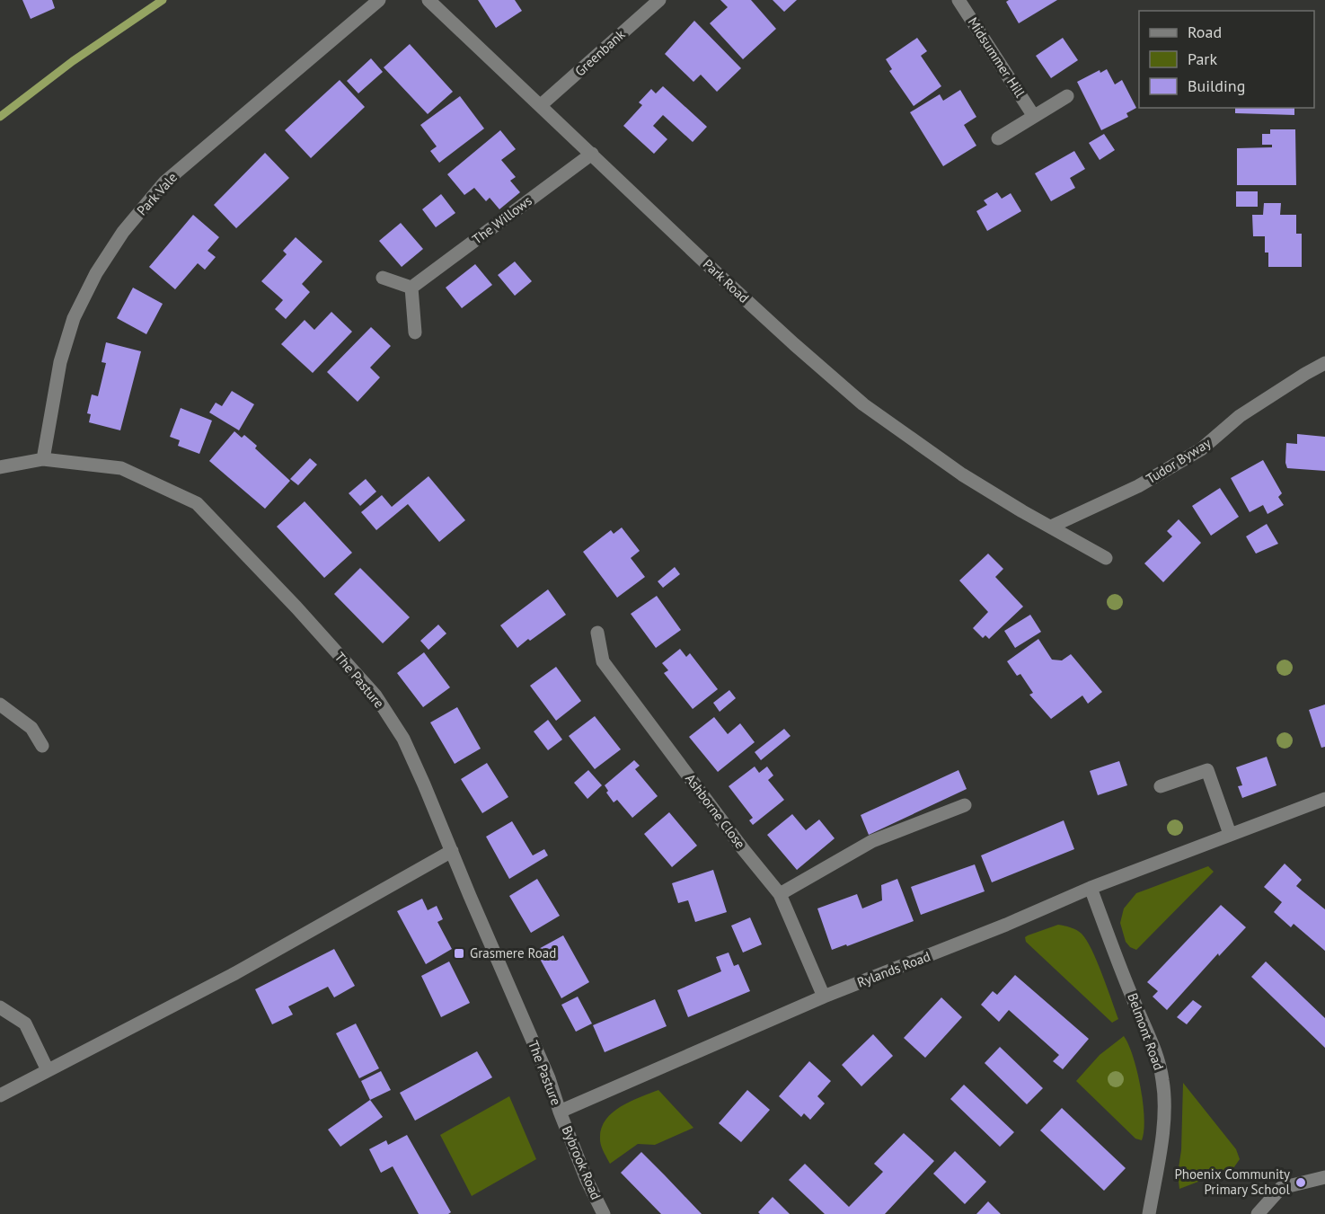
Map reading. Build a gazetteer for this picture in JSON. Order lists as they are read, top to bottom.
{
  "streets": {
    "street": [
      "Greenbank",
      "Midsummer Hill",
      "Park Vale",
      "The Willows",
      "Park Road",
      "Tudor Byway",
      "The Pasture",
      "Ashborne Close",
      "Rylands Road",
      "Belmont Road",
      "Bybrook Road"
    ]
  },
  "crossings": [
    ["Greenbank", "Park Road"],
    ["Park Vale", "The Pasture"],
    ["The Willows", "Park Road"],
    ["Park Road", "Tudor Byway"],
    ["The Pasture", "Rylands Road"],
    ["The Pasture", "Bybrook Road"],
    ["Ashborne Close", "Rylands Road"],
    ["Rylands Road", "Belmont Road"],
    ["Rylands Road", "Bybrook Road"]
  ],
  "places": {
    "transit": ["Grasmere Road"],
    "other": ["Phoenix Community Primary School"]
  },
  "legend": ["Road", "Park", "Building"]
}
